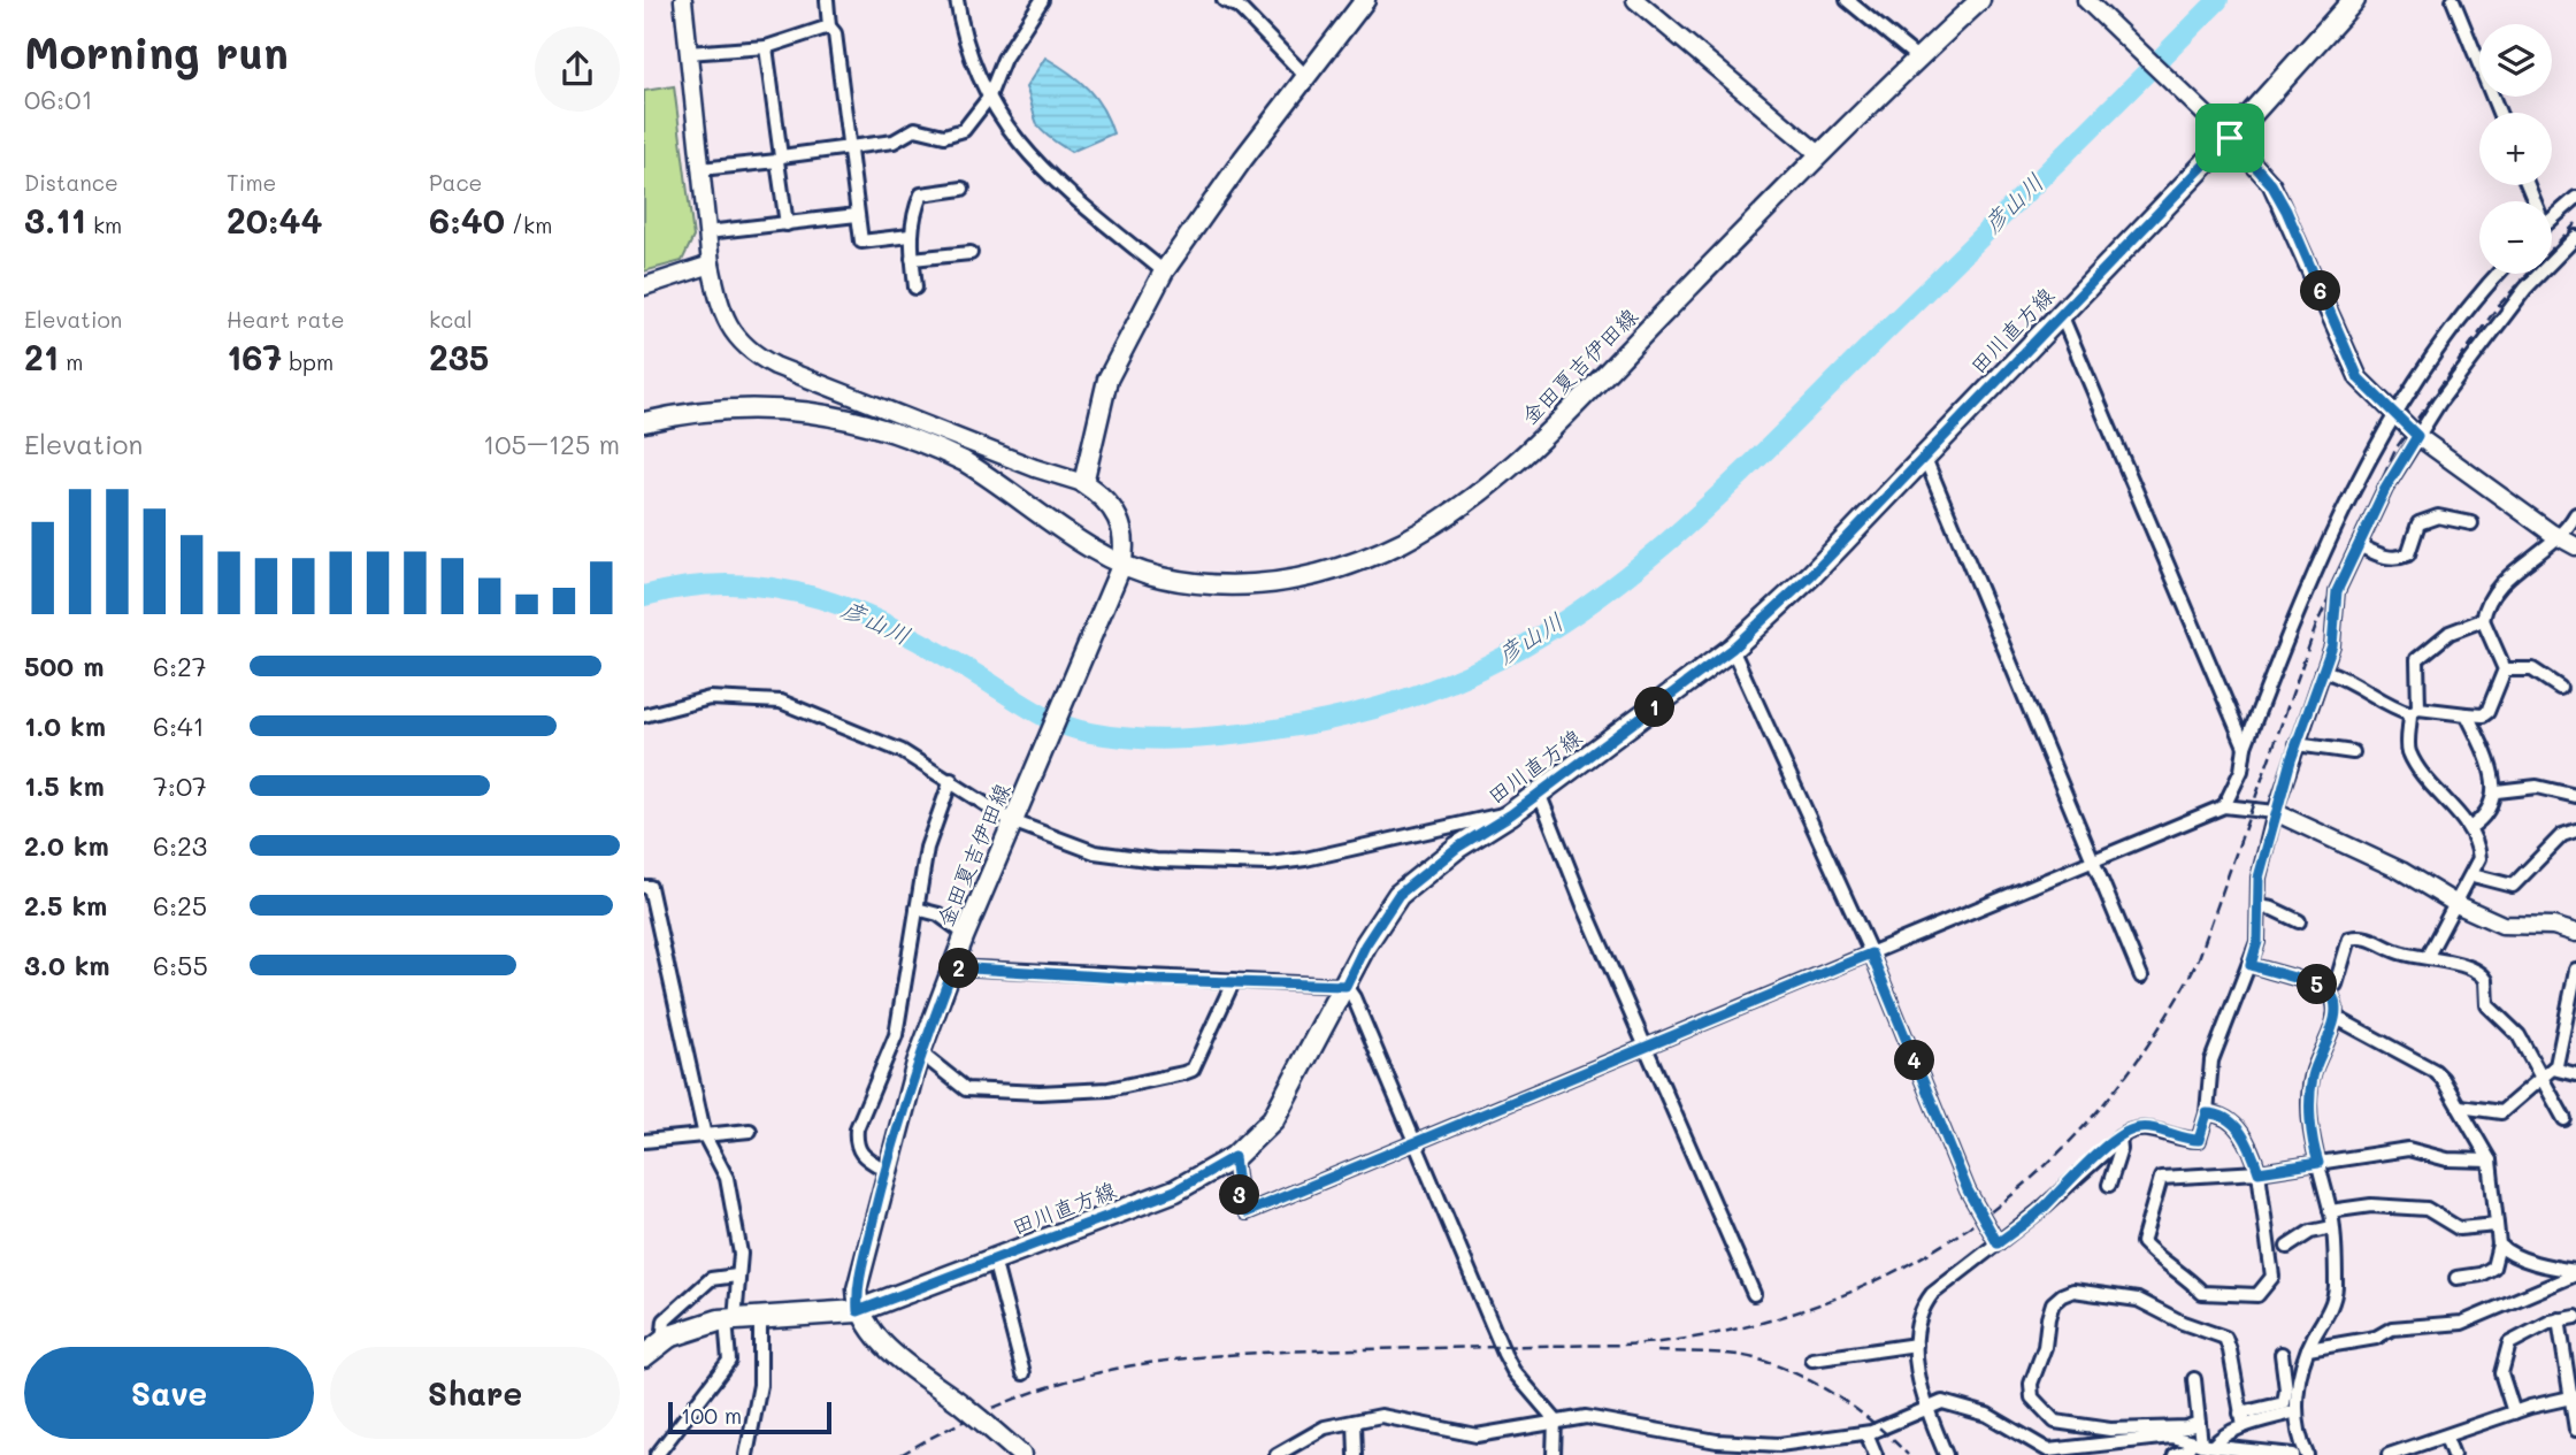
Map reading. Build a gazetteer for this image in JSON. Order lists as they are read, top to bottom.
{
  "streets": {
    "main road": ["田川直方線", "金田夏吉伊田線"]
  },
  "crossings": [
    ["田川直方線", "金田夏吉伊田線"]
  ],
  "water": ["彦山川"],
  "scale_bar": "100 m",
  "page": {
    "heading": ["Morning run", "06:01"],
    "map_buttons": ["+", "−"],
    "stats": [
      ["Distance", "3.11 km"],
      ["Time", "20:44"],
      ["Pace", "6:40 /km"],
      ["Elevation", "21 m"],
      ["Heart rate", "167 bpm"],
      ["kcal", "235"]
    ],
    "pins": [
      "6",
      "1",
      "2",
      "5",
      "4",
      "3"
    ],
    "chart": ["Elevation", "105–125 m"],
    "list": [
      {
        "name": "500 m",
        "note": "6:27"
      },
      {
        "name": "1.0 km",
        "note": "6:41"
      },
      {
        "name": "1.5 km",
        "note": "7:07"
      },
      {
        "name": "2.0 km",
        "note": "6:23"
      },
      {
        "name": "2.5 km",
        "note": "6:25"
      },
      {
        "name": "3.0 km",
        "note": "6:55"
      }
    ],
    "buttons": ["Save", "Share"],
    "scale": "100 m"
  }
}
